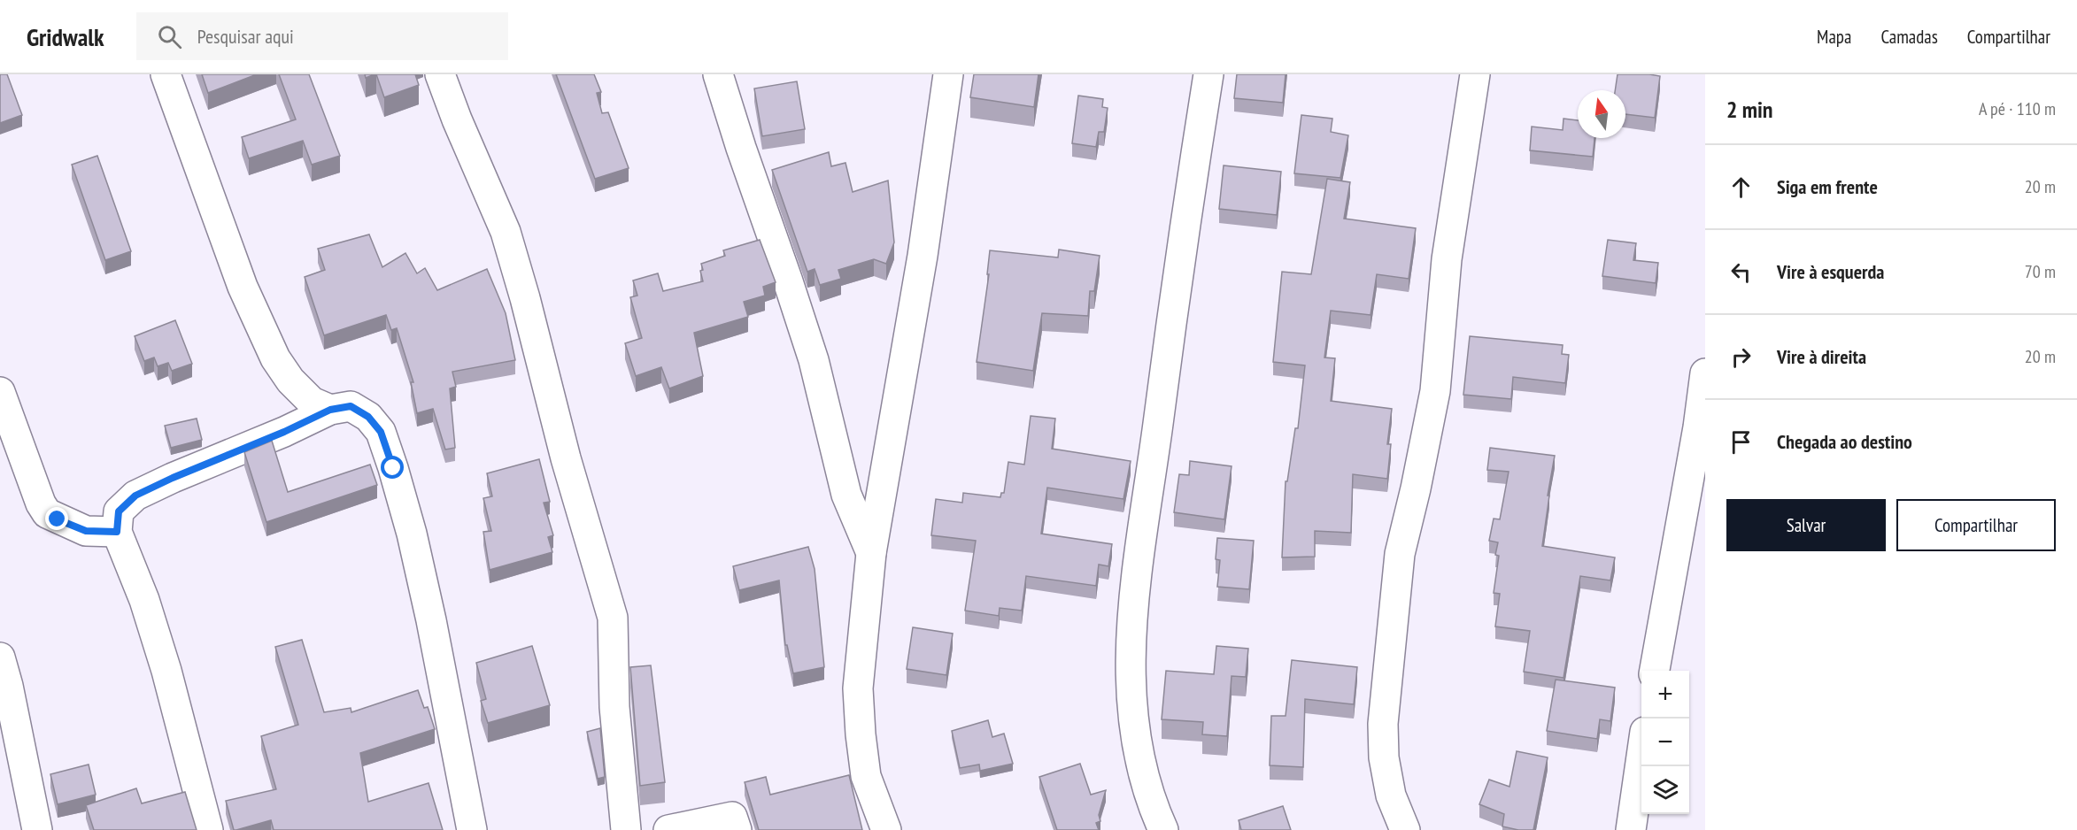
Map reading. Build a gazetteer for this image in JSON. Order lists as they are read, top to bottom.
{
  "north": "top",
  "page": {
    "header": "Gridwalk",
    "search": "Pesquisar aqui",
    "nav": ["Mapa", "Camadas", "Compartilhar"],
    "heading": ["2 min", "A pé · 110 m"],
    "list": [
      ["Siga em frente", "20 m"],
      ["Vire à esquerda", "70 m"],
      ["Vire à direita", "20 m"],
      "Chegada ao destino"
    ],
    "buttons": ["Salvar", "Compartilhar"],
    "map_buttons": ["+", "−"]
  }
}
